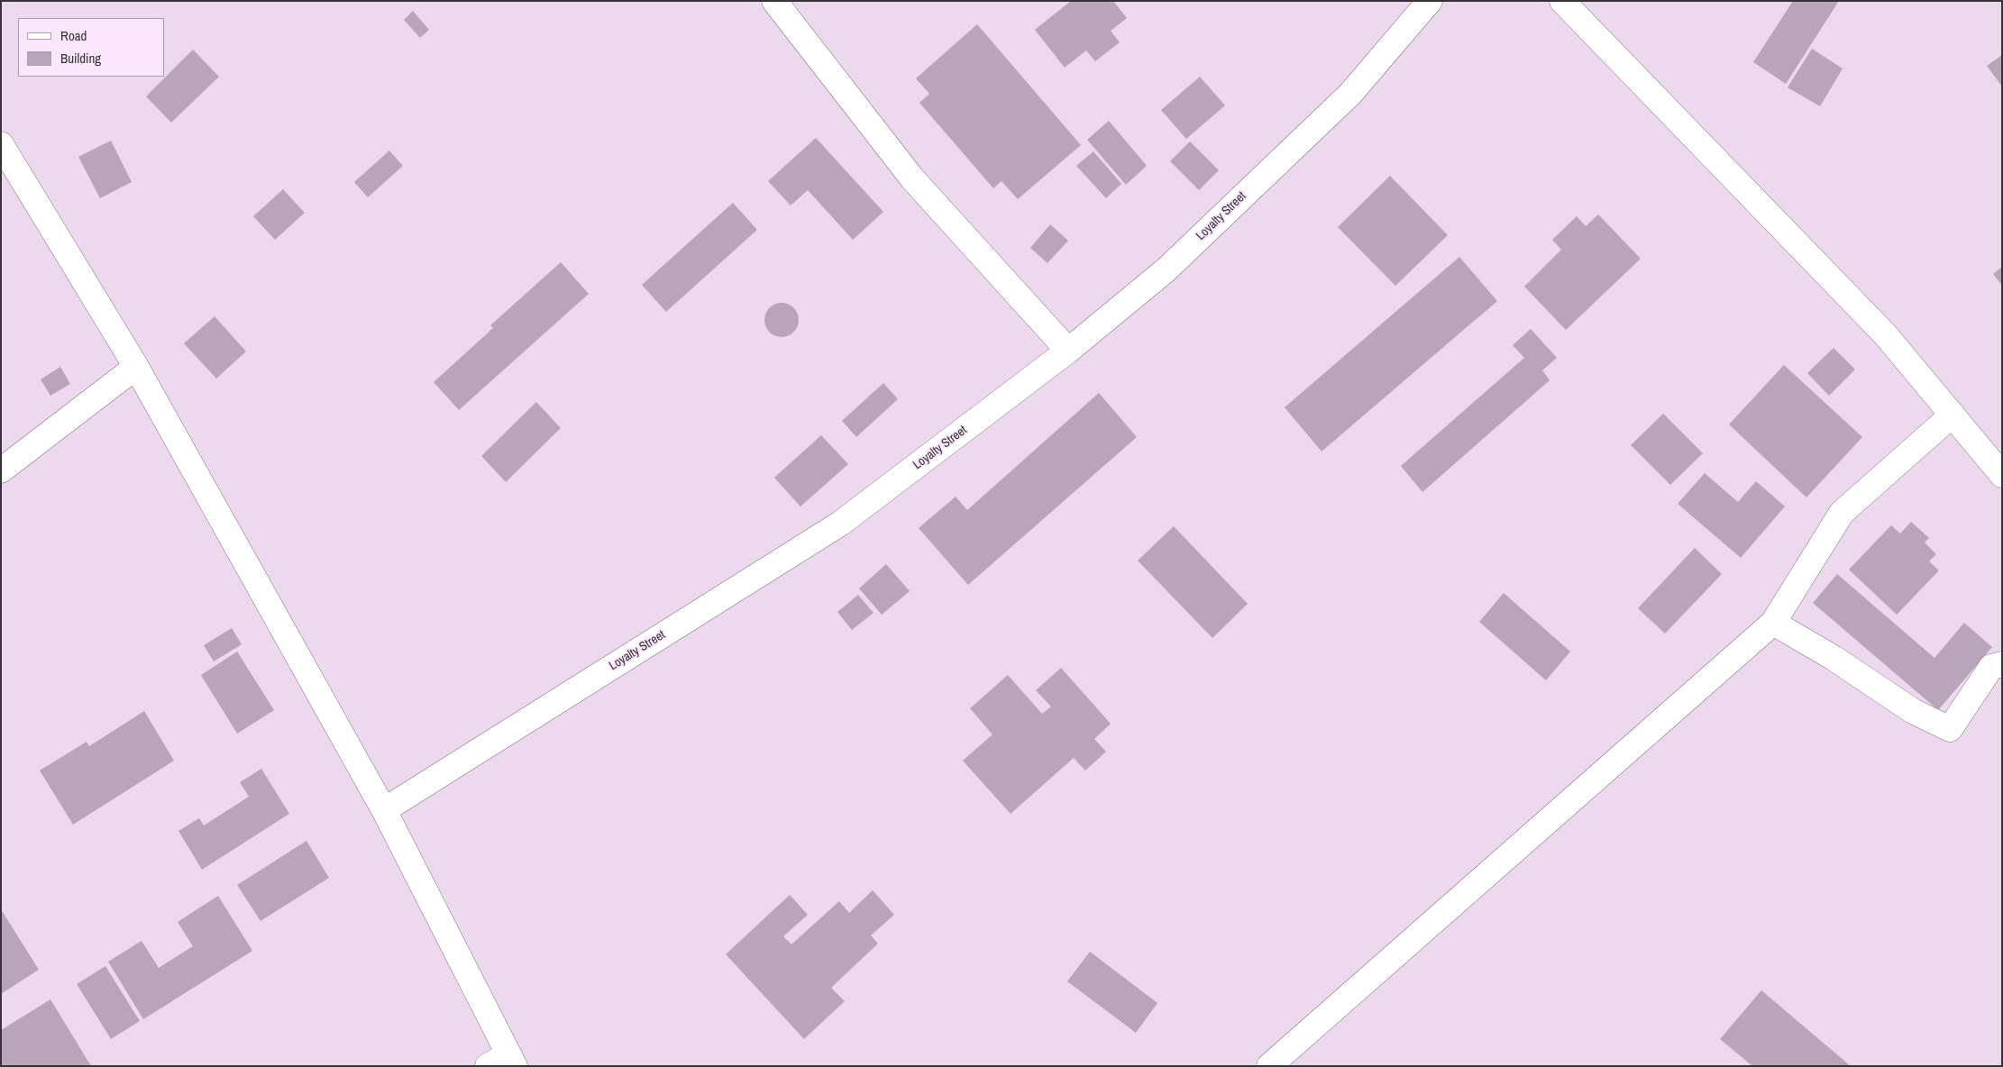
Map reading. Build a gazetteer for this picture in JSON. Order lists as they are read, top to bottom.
{
  "streets": {
    "street": ["Loyalty Street"]
  },
  "legend": ["Road", "Building"]
}
